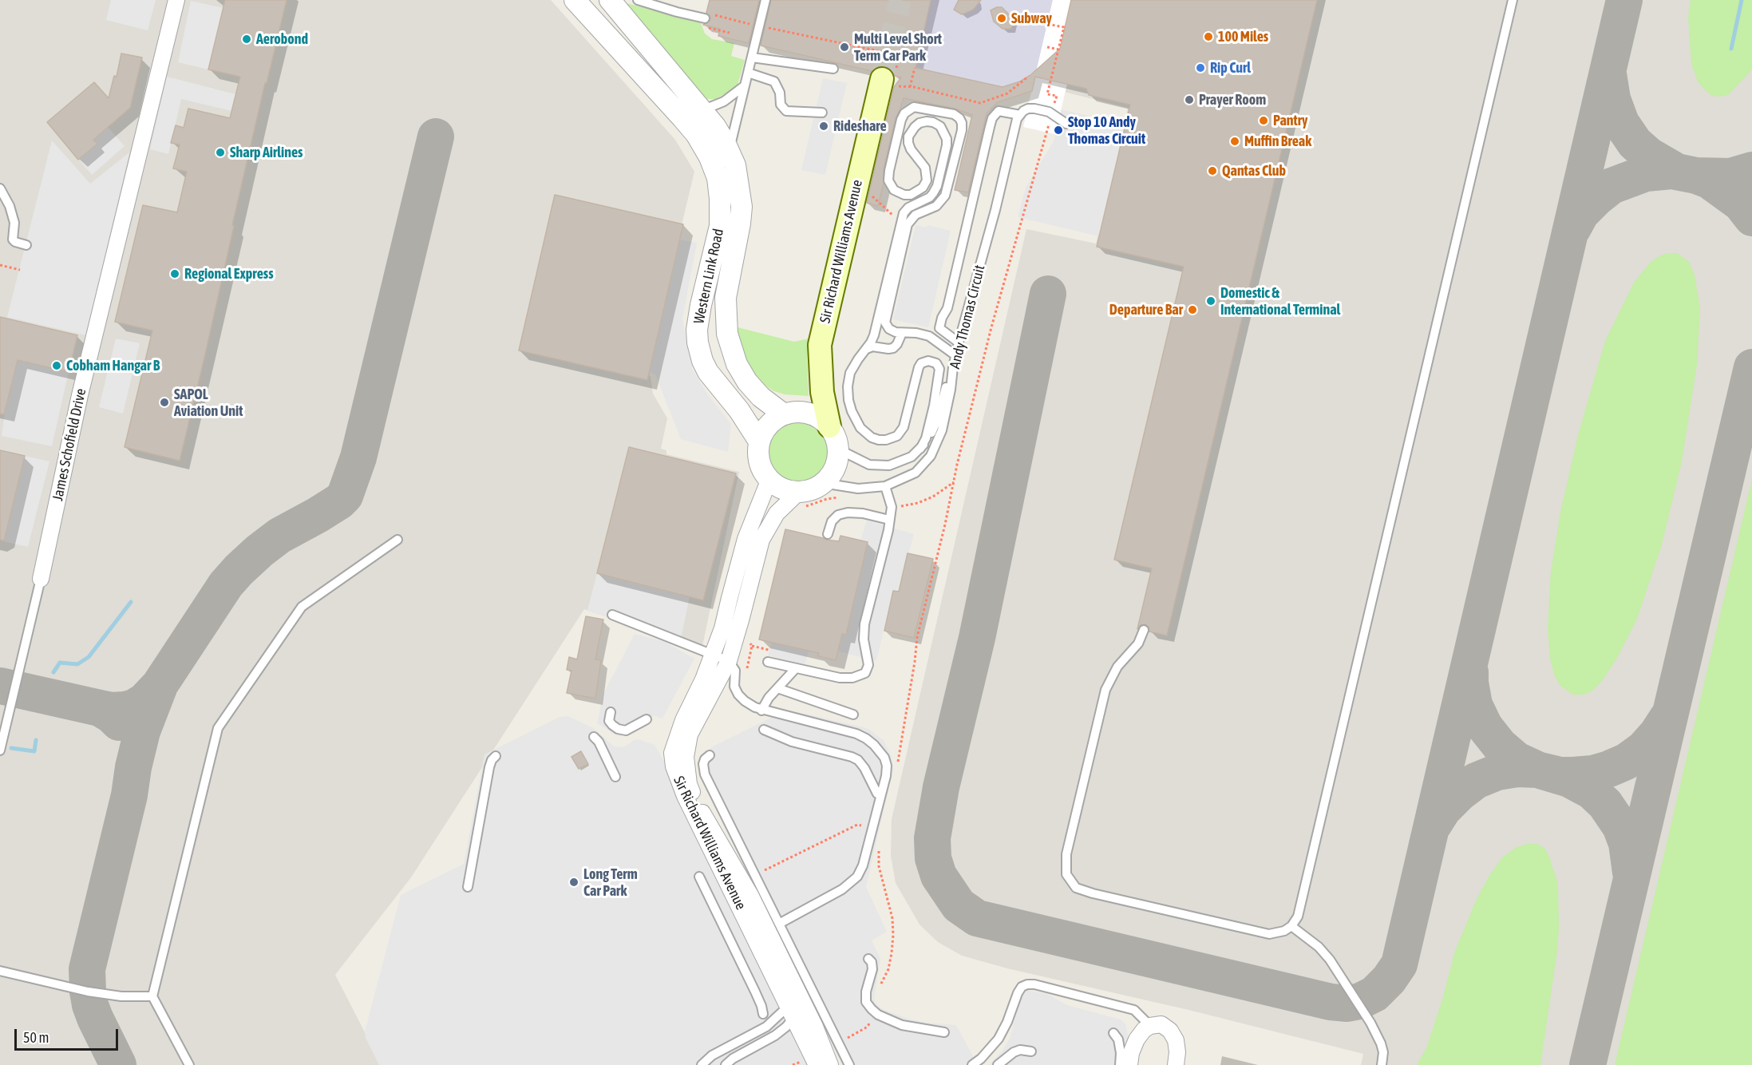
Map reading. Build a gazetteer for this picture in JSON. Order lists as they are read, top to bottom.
{
  "streets": {
    "main road": ["Sir Richard Williams Avenue"],
    "street": ["Western Link Road", "James Schofield Drive"],
    "lane": ["Andy Thomas Circuit"]
  },
  "crossings": [
    ["Sir Richard Williams Avenue", "Western Link Road"],
    ["Sir Richard Williams Avenue", "Andy Thomas Circuit"],
    ["Western Link Road", "Andy Thomas Circuit"]
  ],
  "places": [
    "Subway",
    "100 Miles",
    "Aerobond",
    "Multi Level Short Term Car Park",
    "Rip Curl",
    "Prayer Room",
    "Pantry",
    "Rideshare",
    "Stop 10 Andy Thomas Circuit",
    "Muffin Break",
    "Sharp Airlines",
    "Qantas Club",
    "Regional Express",
    "Domestic & International Terminal",
    "Departure Bar",
    "Cobham Hangar B",
    "SAPOL Aviation Unit",
    "Long Term Car Park"
  ],
  "scale_bar": "50 m"
}
